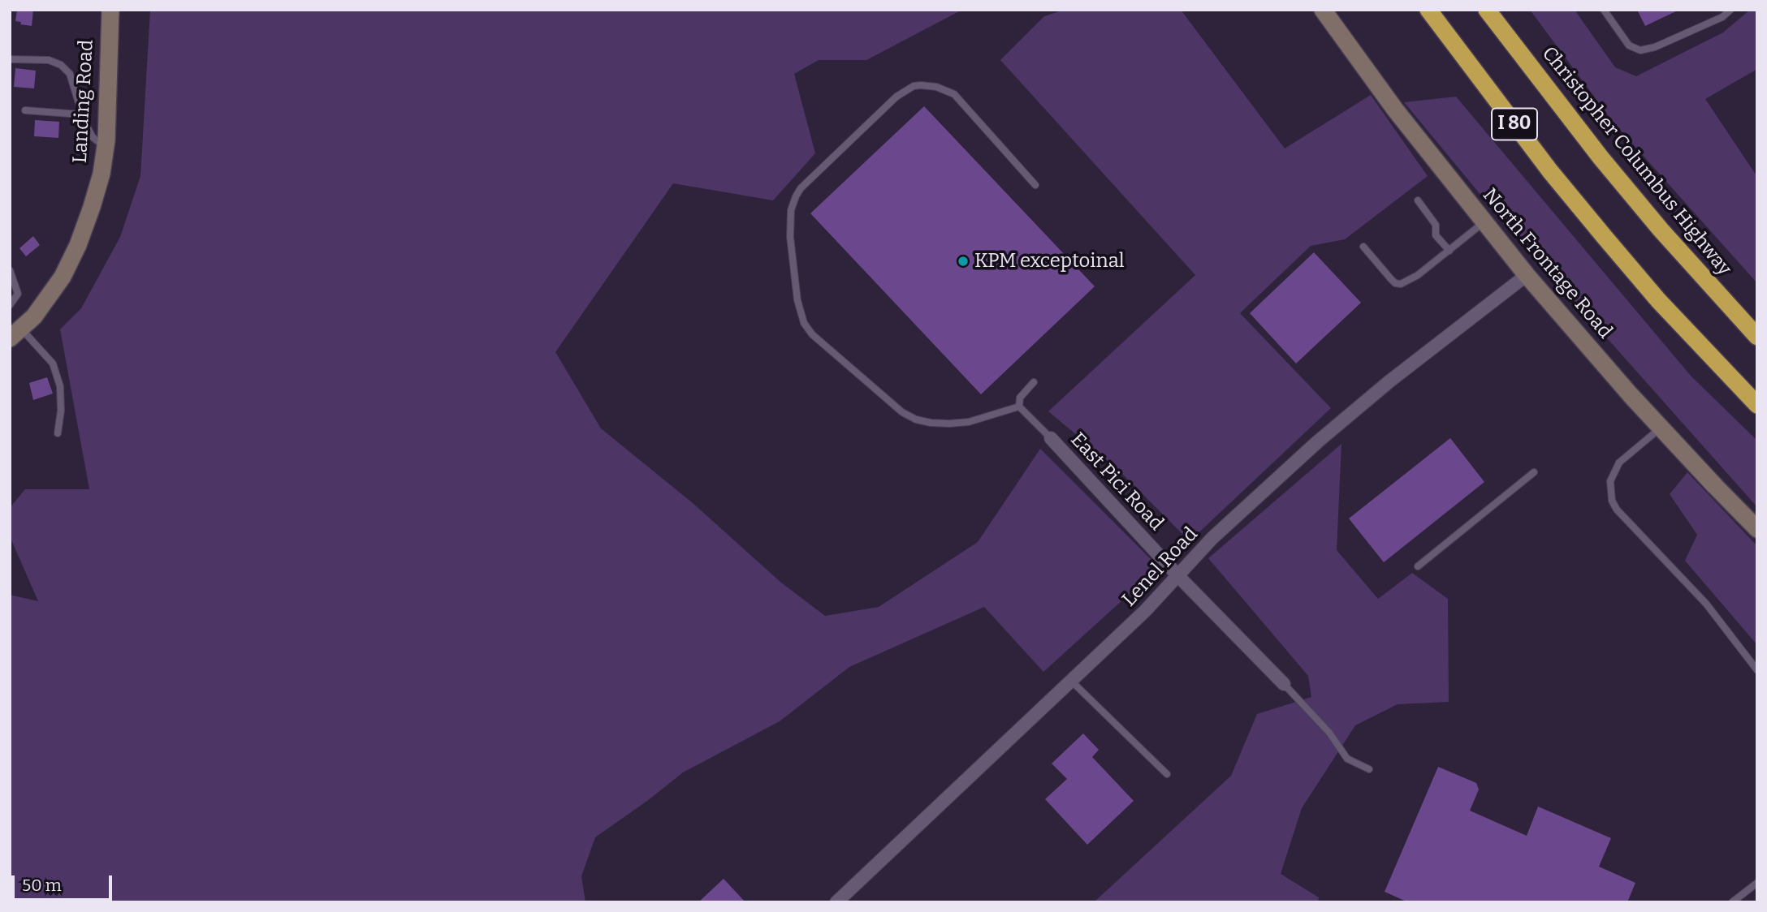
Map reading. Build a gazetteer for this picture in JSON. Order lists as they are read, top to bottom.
{
  "streets": {
    "highway": ["I 80", "Christopher Columbus Highway"],
    "main road": ["Landing Road", "North Frontage Road"],
    "street": ["East Pici Road", "Lenel Road"]
  },
  "crossings": [
    ["North Frontage Road", "Lenel Road"],
    ["East Pici Road", "Lenel Road"]
  ],
  "places": ["KPM exceptoinal"],
  "scale_bar": "50 m"
}
